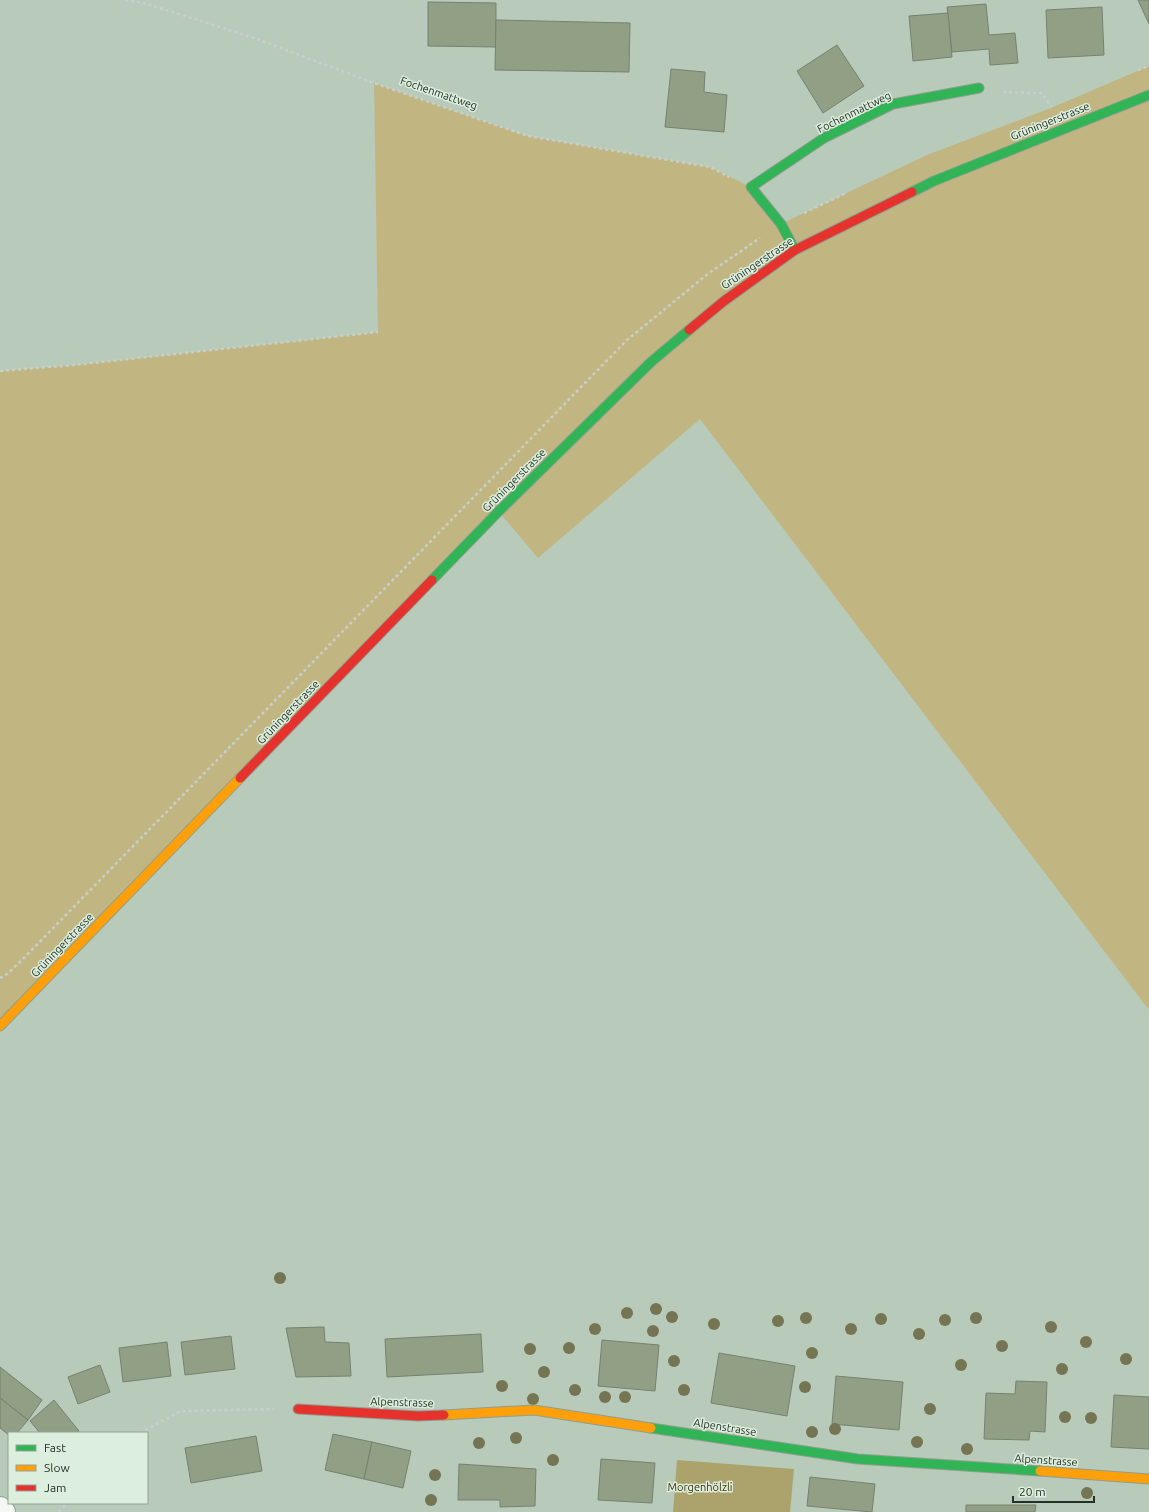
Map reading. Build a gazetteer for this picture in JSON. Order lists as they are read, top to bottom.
{
  "streets": {
    "main road": ["Fochenmattweg", "Grüningerstrasse", "Alpenstrasse"]
  },
  "parks": ["Morgenhölzli"],
  "legend": ["Fast", "Slow", "Jam"],
  "scale_bar": "20 m"
}
